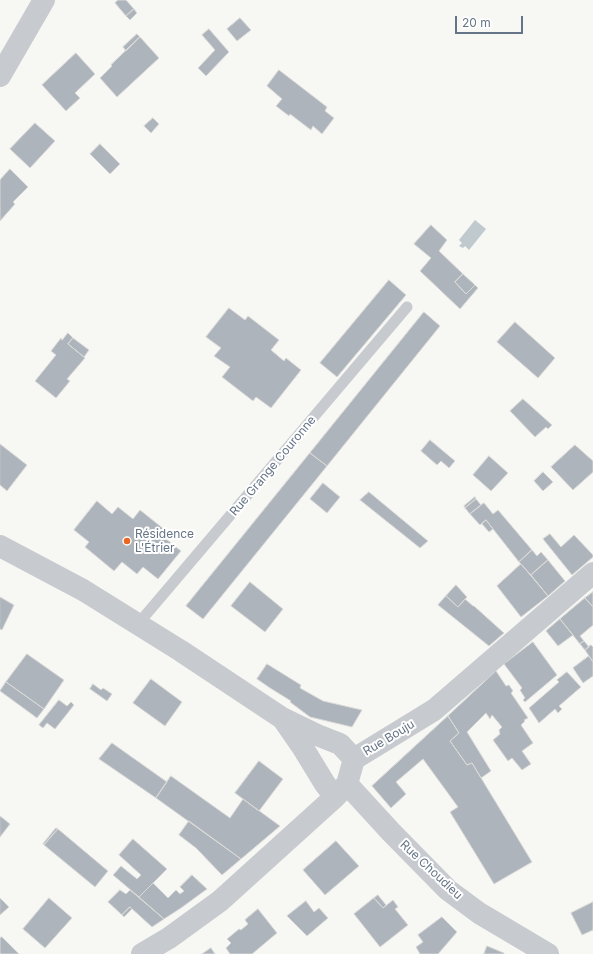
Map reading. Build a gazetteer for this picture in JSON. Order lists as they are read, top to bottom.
{
  "streets": {
    "street": ["Rue Bouju", "Rue Choudieu"],
    "lane": ["Rue Grange Couronne"]
  },
  "crossings": [
    ["Rue Bouju", "Rue Choudieu"]
  ],
  "places": ["Résidence L'Étrier"],
  "scale_bar": "20 m"
}
